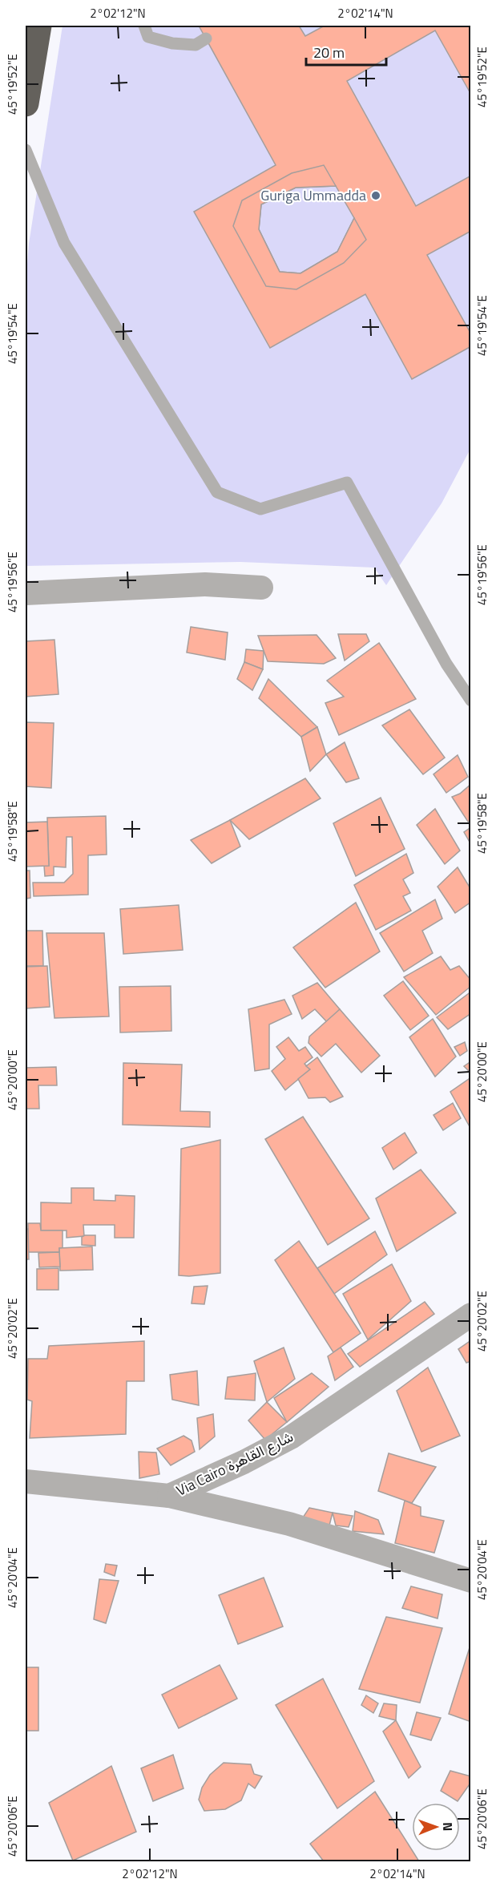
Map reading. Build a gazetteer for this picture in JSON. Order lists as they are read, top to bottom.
{
  "streets": {
    "street": ["Via Cairo شارع القاهرة"]
  },
  "places": ["Guriga Ummadda"],
  "scale_bar": "20 m",
  "north": "right",
  "coordinates": [
    "2°02'12\"N",
    "2°02'14\"N",
    "45°19'52\"E",
    "45°19'54\"E",
    "45°19'56\"E",
    "45°19'58\"E",
    "45°20'00\"E",
    "45°20'02\"E",
    "45°20'04\"E",
    "45°20'06\"E"
  ]
}
